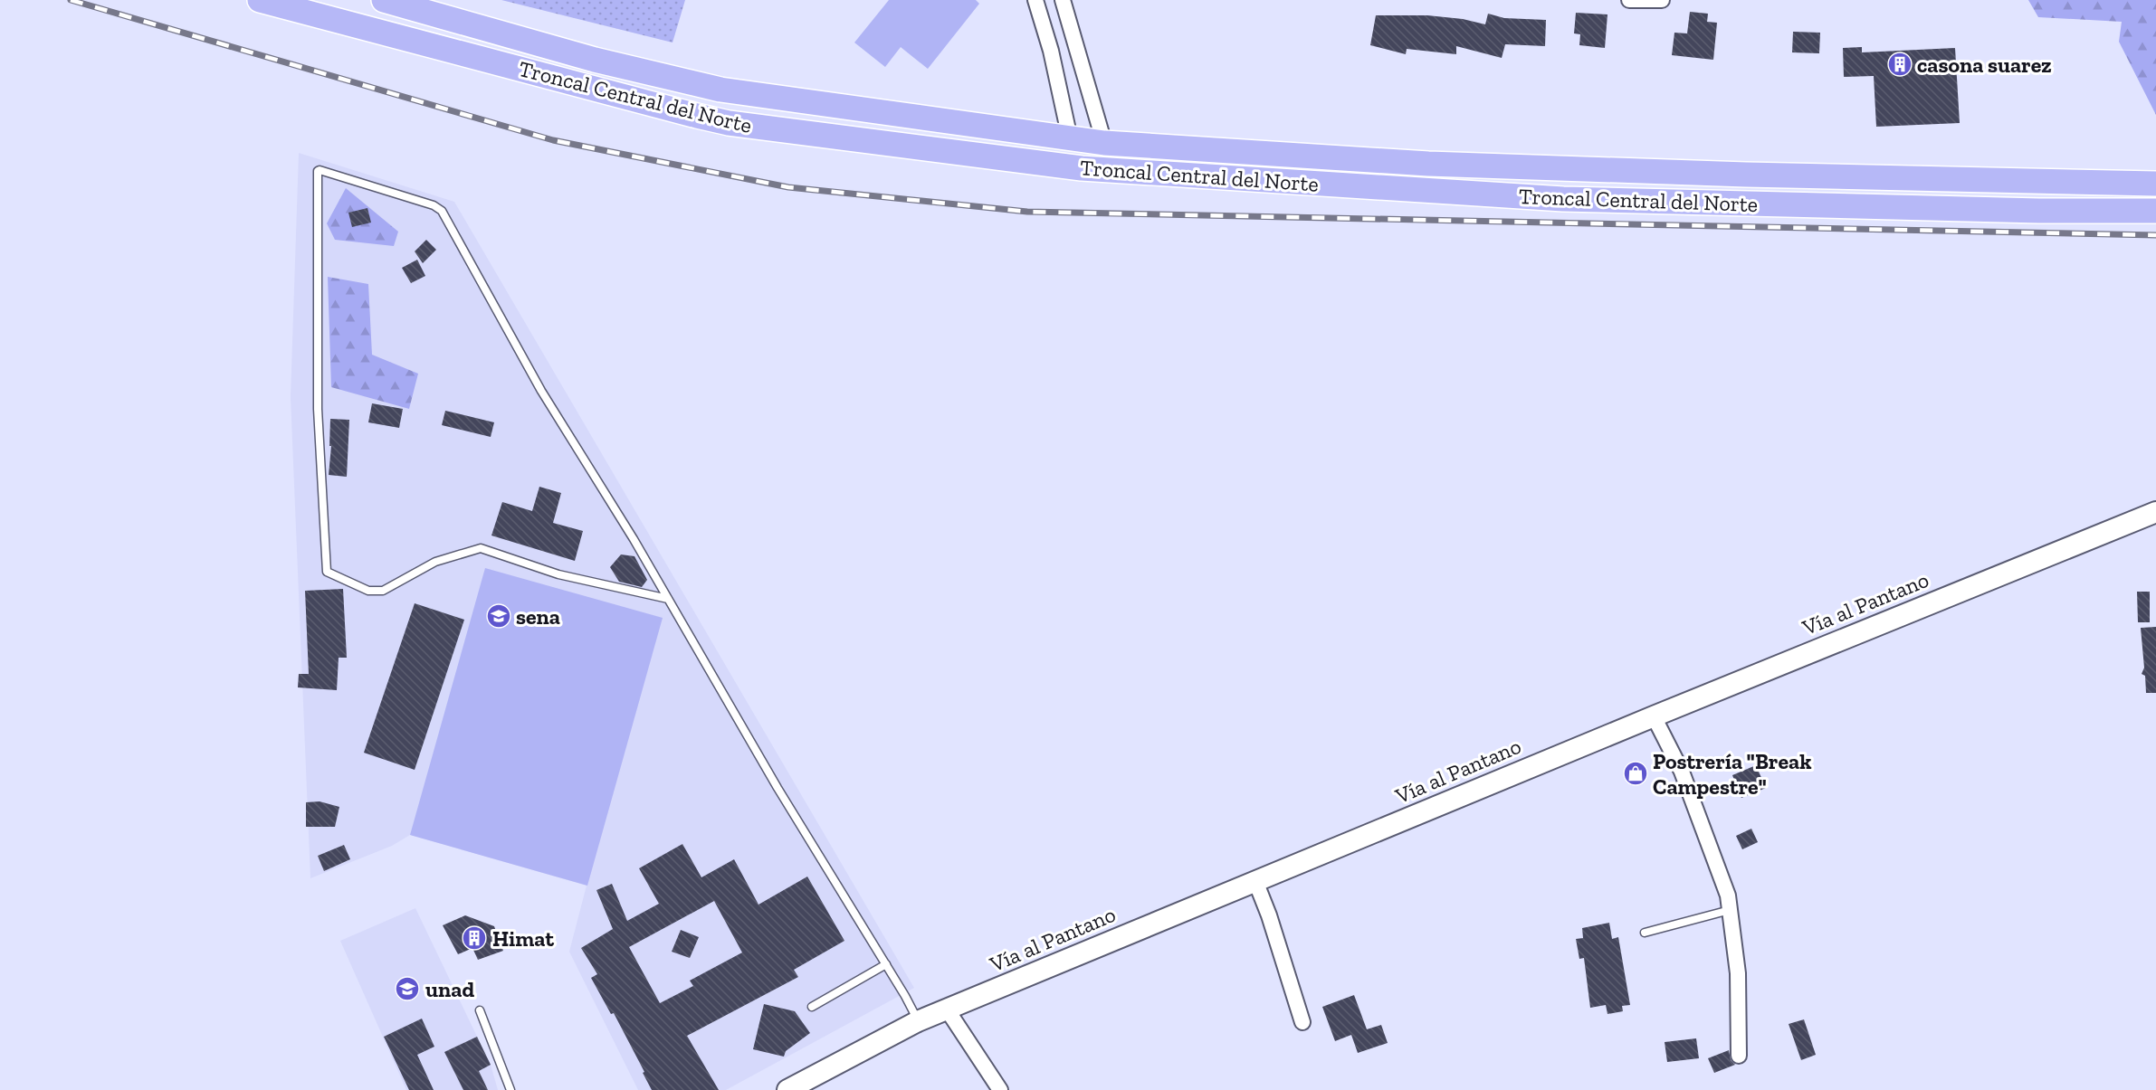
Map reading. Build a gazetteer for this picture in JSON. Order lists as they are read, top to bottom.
{
  "streets": {
    "highway": ["Troncal Central del Norte"],
    "main road": ["Vía al Pantano"]
  },
  "places": {
    "building": ["casona suarez", "Himat"],
    "school or university": ["sena", "unad"],
    "shop": ["Postrería \"Break Campestre\""]
  }
}
